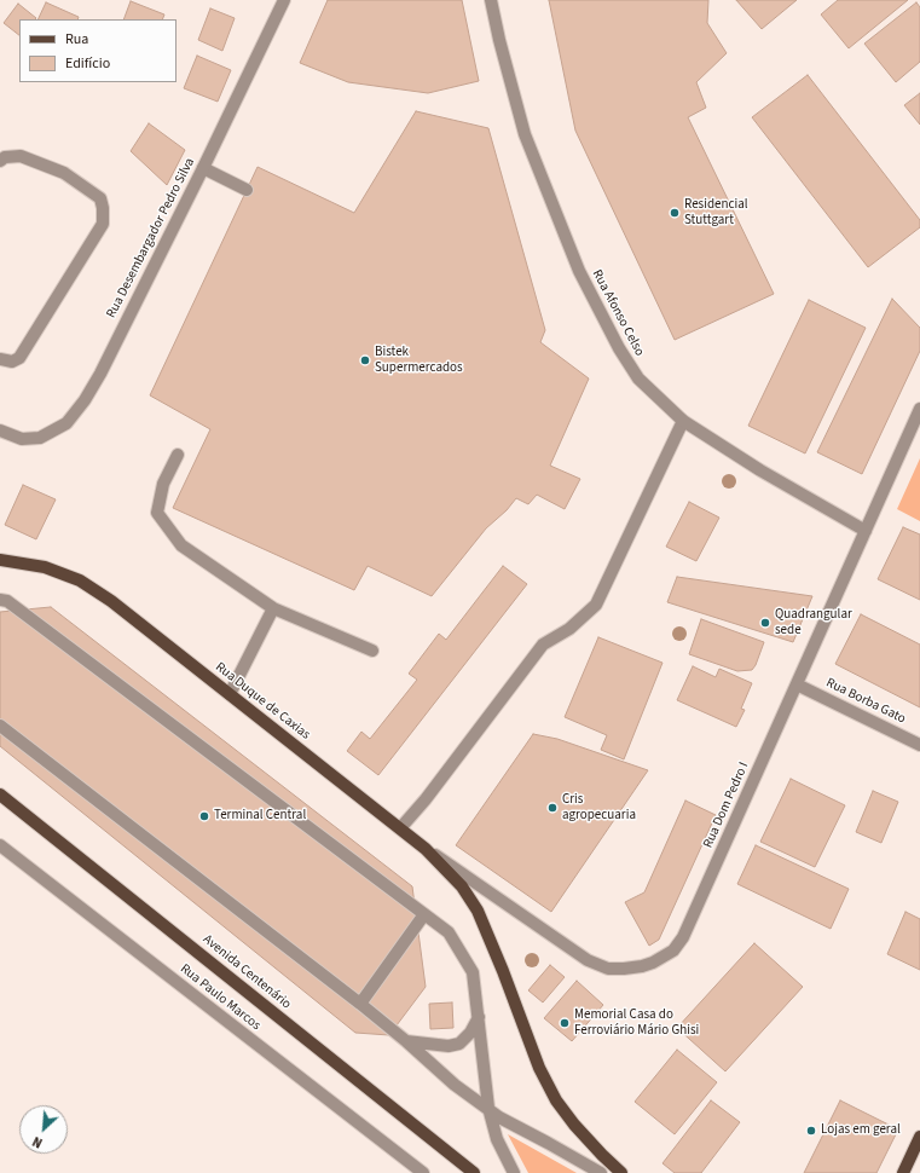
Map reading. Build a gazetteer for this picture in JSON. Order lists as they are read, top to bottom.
{
  "streets": {
    "main road": ["Rua Duque de Caxias", "Avenida Centenário"],
    "street": [
      "Rua Desembargador Pedro Silva",
      "Rua Afonso Celso",
      "Rua Borba Gato",
      "Rua Dom Pedro I",
      "Rua Paulo Marcos"
    ]
  },
  "crossings": [
    ["Rua Afonso Celso", "Rua Dom Pedro I"],
    ["Rua Duque de Caxias", "Rua Dom Pedro I"],
    ["Rua Borba Gato", "Rua Dom Pedro I"]
  ],
  "places": [
    "Residencial Stuttgart",
    "Bistek Supermercados",
    "Quadrangular sede",
    "Cris agropecuaria",
    "Terminal Central",
    "Memorial Casa do Ferroviário Mário Ghisi",
    "Lojas em geral"
  ],
  "legend": ["Rua", "Edifício"],
  "north": "bottom left"
}
